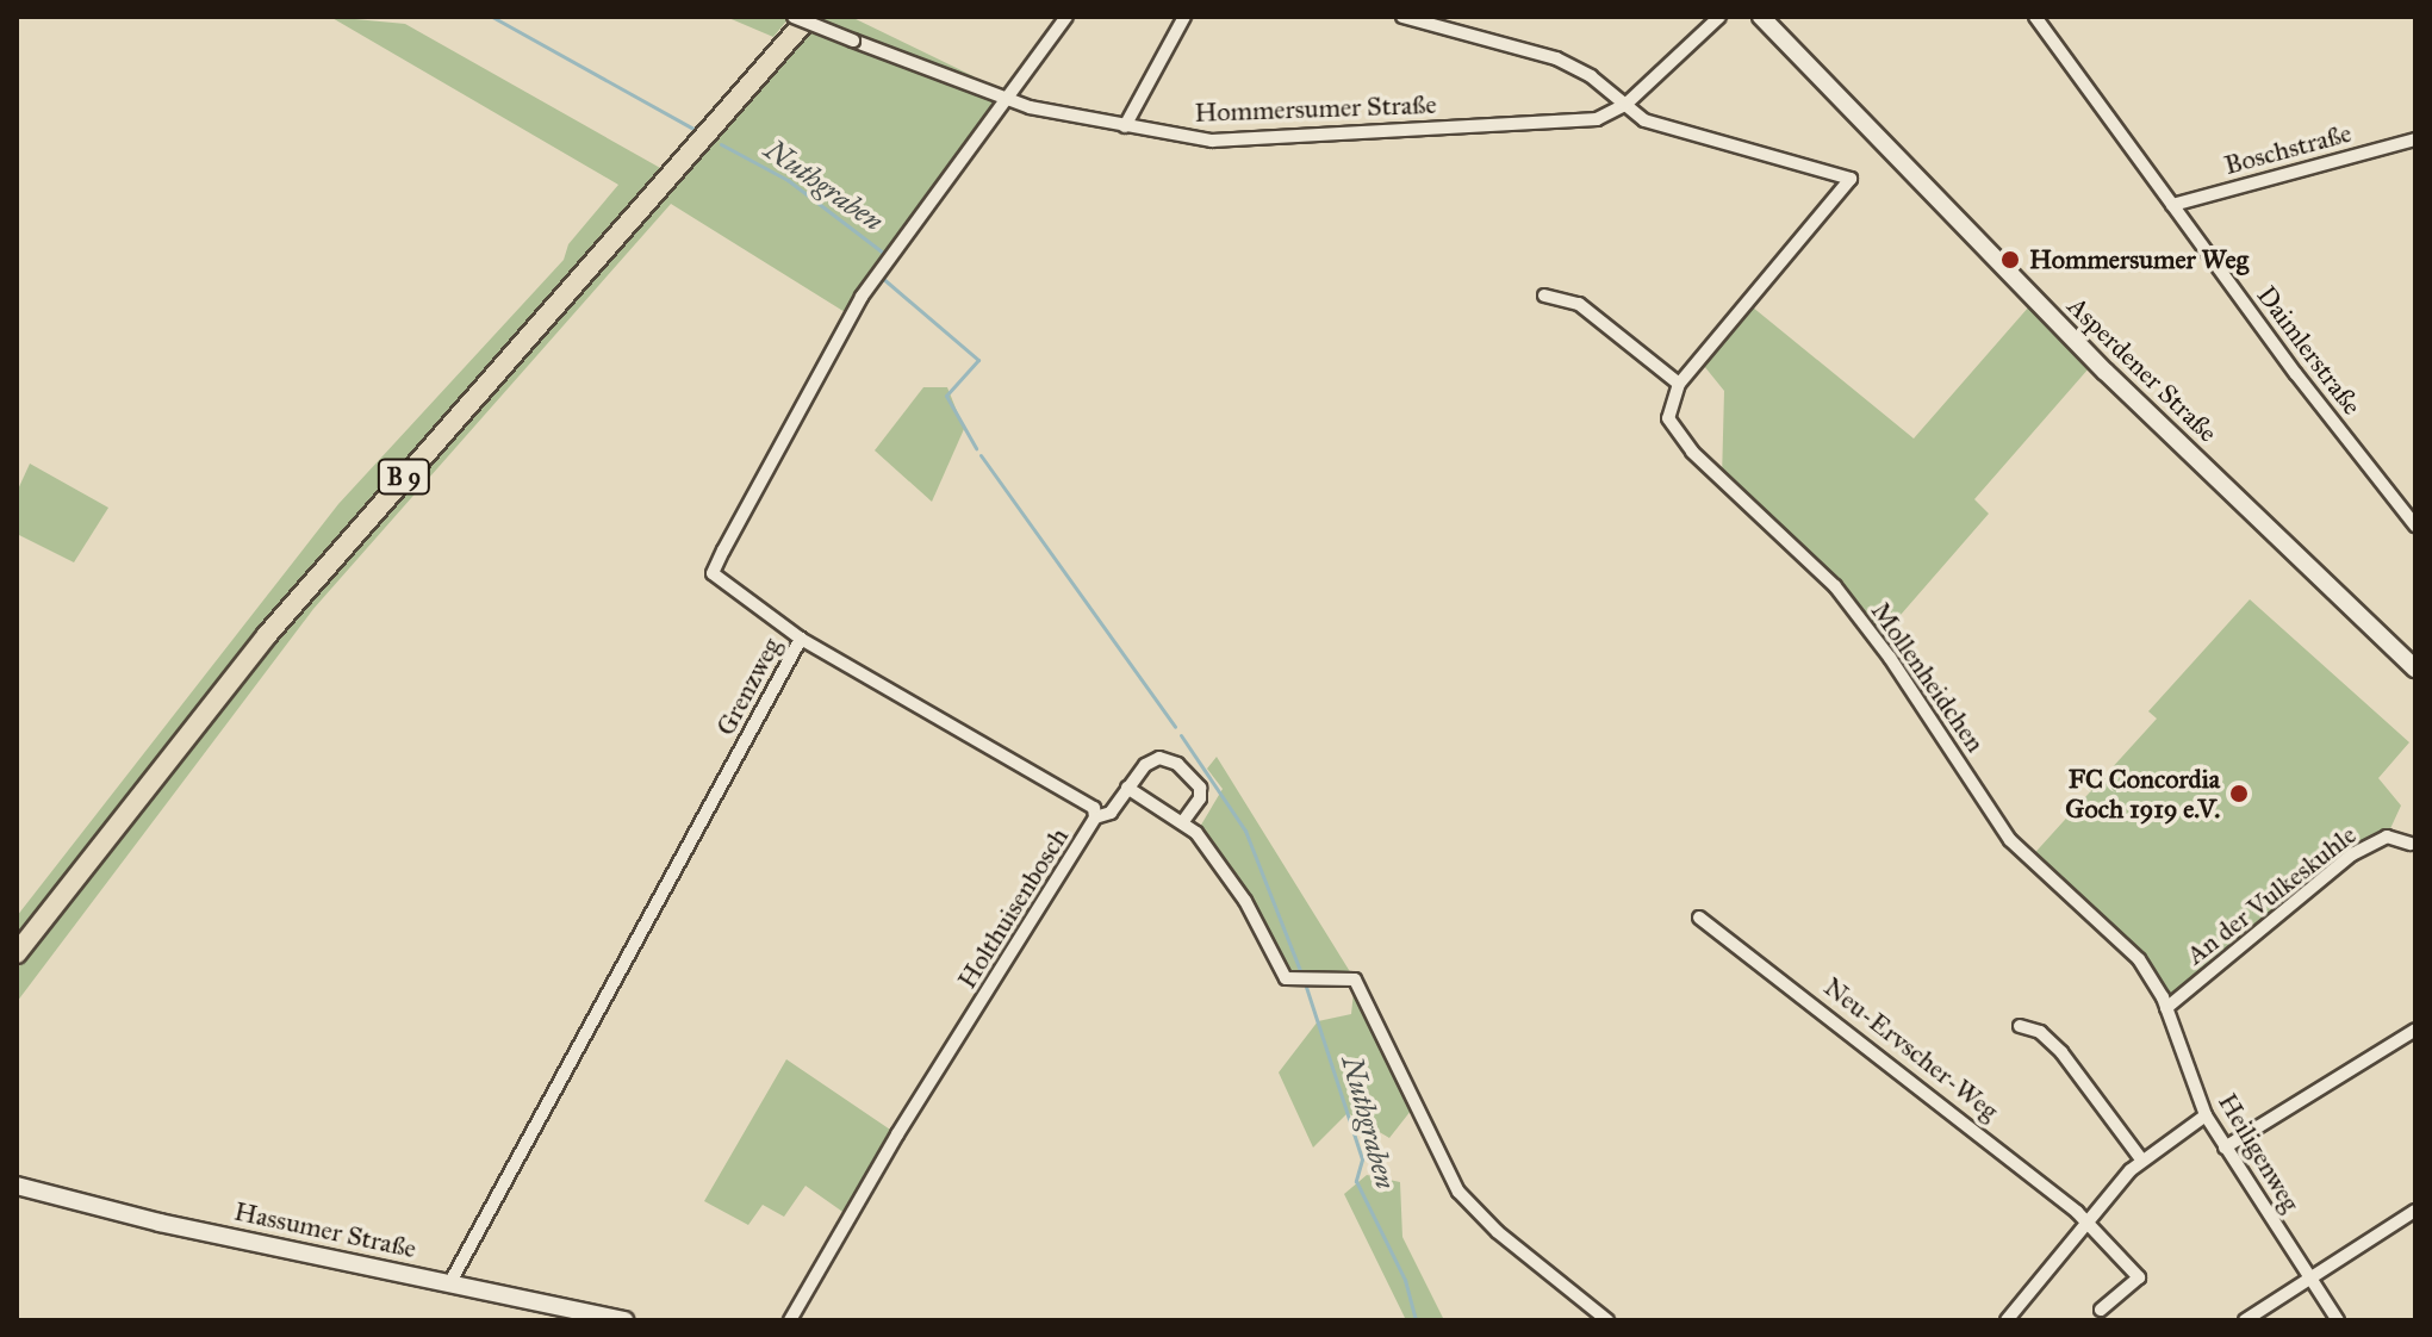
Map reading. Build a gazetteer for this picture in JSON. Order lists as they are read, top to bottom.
{
  "streets": {
    "main road": ["Asperdener Straße", "B 9", "Hassumer Straße"],
    "street": [
      "Hommersumer Straße",
      "Boschstraße",
      "Daimlerstraße",
      "Mollenheidchen",
      "Grenzweg",
      "An der Vulkeskuhle",
      "Holthuisenbosch",
      "Neu-Ervscher-Weg",
      "Heiligenweg"
    ]
  },
  "crossings": [
    ["Hommersumer Straße", "Grenzweg"],
    ["Boschstraße", "Daimlerstraße"],
    ["Mollenheidchen", "An der Vulkeskuhle"],
    ["Mollenheidchen", "Heiligenweg"],
    ["Grenzweg", "Holthuisenbosch"],
    ["Grenzweg", "Hassumer Straße"],
    ["An der Vulkeskuhle", "Heiligenweg"]
  ],
  "water": ["Nuthgraben"],
  "places": ["Hommersumer Weg", "FC Concordia Goch 1919 e.V."]
}
